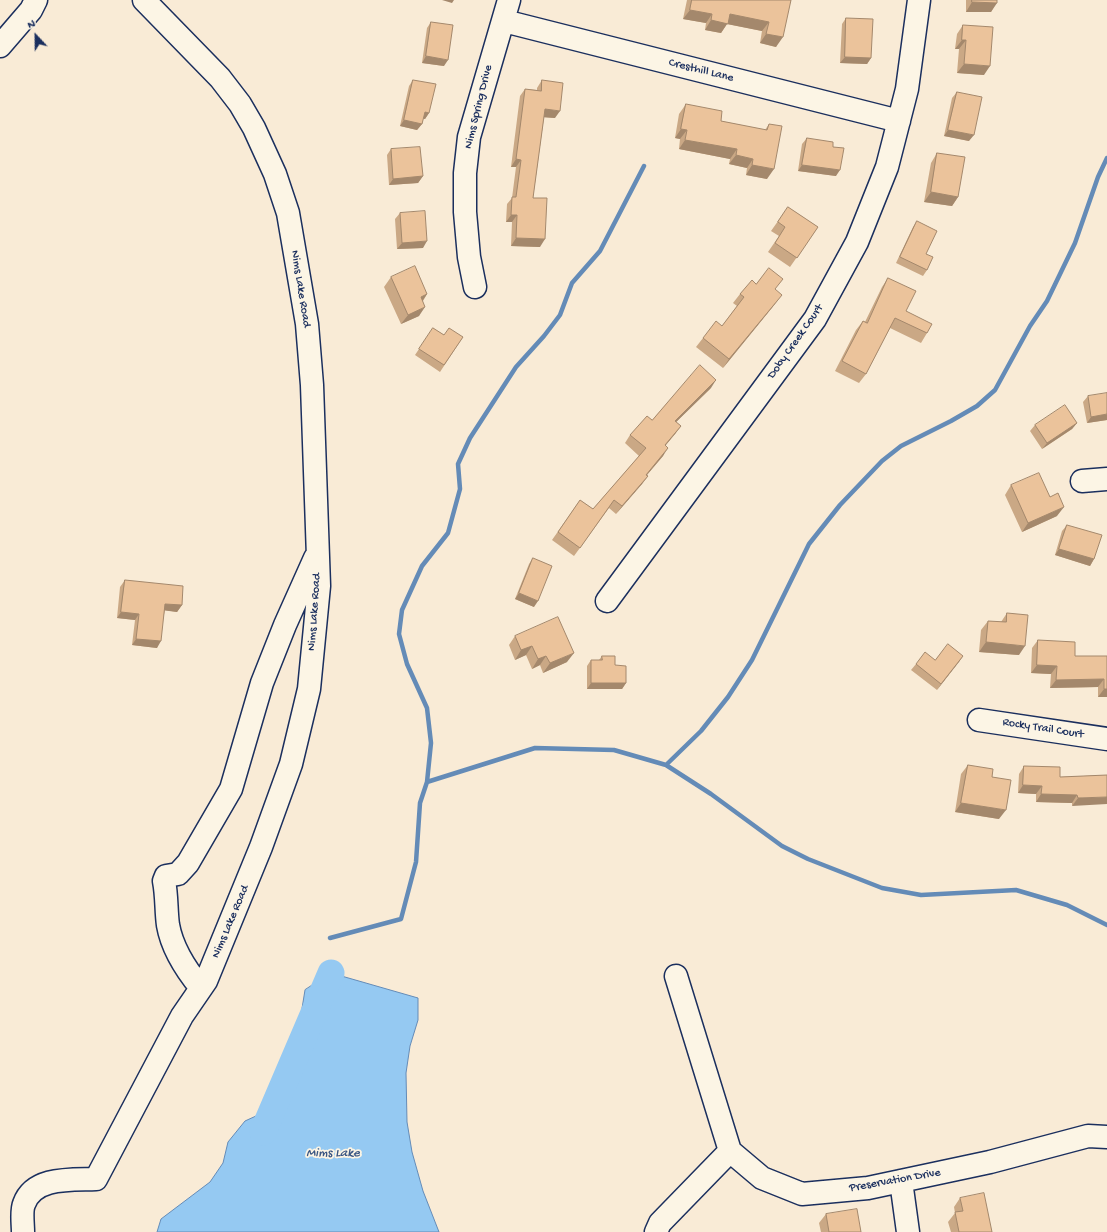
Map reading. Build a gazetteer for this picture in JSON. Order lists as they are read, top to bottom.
{
  "streets": {
    "street": [
      "Cresthill Lane",
      "Nims Spring Drive",
      "Nims Lake Road",
      "Doby Creek Court",
      "Rocky Trail Court",
      "Preservation Drive"
    ]
  },
  "crossings": [
    ["Cresthill Lane", "Nims Spring Drive"],
    ["Cresthill Lane", "Doby Creek Court"]
  ],
  "water": ["Mims Lake"],
  "north": "top"
}
